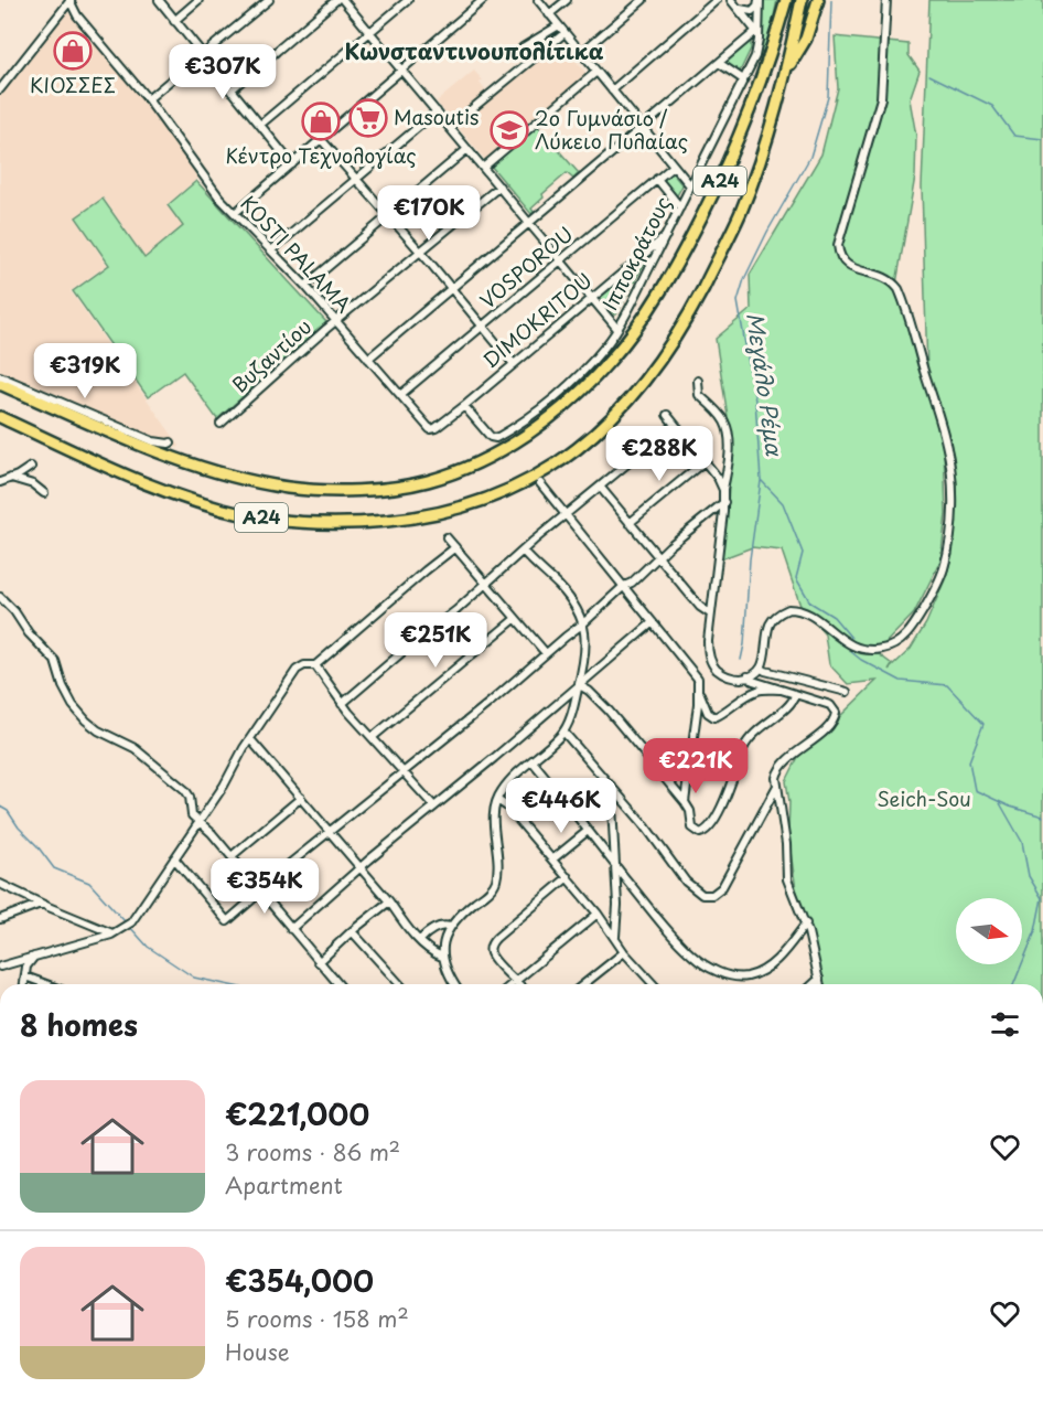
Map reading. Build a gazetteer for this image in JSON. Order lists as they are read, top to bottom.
{
  "streets": {
    "highway": ["Α24"],
    "street": [
      "Ιπποκράτους",
      "KOSTI PALAMA",
      "VOSPOROU",
      "DIMOKRITOU",
      "Βυζαντίου"
    ]
  },
  "crossings": [
    ["Ιπποκράτους", "DIMOKRITOU"],
    ["KOSTI PALAMA", "VOSPOROU"],
    ["KOSTI PALAMA", "DIMOKRITOU"],
    ["KOSTI PALAMA", "Βυζαντίου"]
  ],
  "districts": ["Κωνσταντινουπολίτικα"],
  "water": ["Μεγάλο Ρέμα"],
  "parks": ["Seich-Sou"],
  "places": {
    "shop": ["ΚΙΟΣΣΕΣ", "Κέντρο Τεχνολογίας"],
    "supermarket": ["Masoutis"],
    "school or university": ["2o Γυμνάσιο / Λύκειο Πυλαίας"]
  },
  "north": "right",
  "page": {
    "price": [
      "€307K",
      "€170K",
      "€319K",
      "€288K",
      "€251K",
      "€221K",
      "€446K",
      "€354K"
    ],
    "heading": "8 homes",
    "list": [
      {
        "name": "€221,000",
        "note": "3 rooms · 86 m² · Apartment"
      },
      {
        "name": "€354,000",
        "note": "5 rooms · 158 m² · House"
      }
    ]
  }
}
